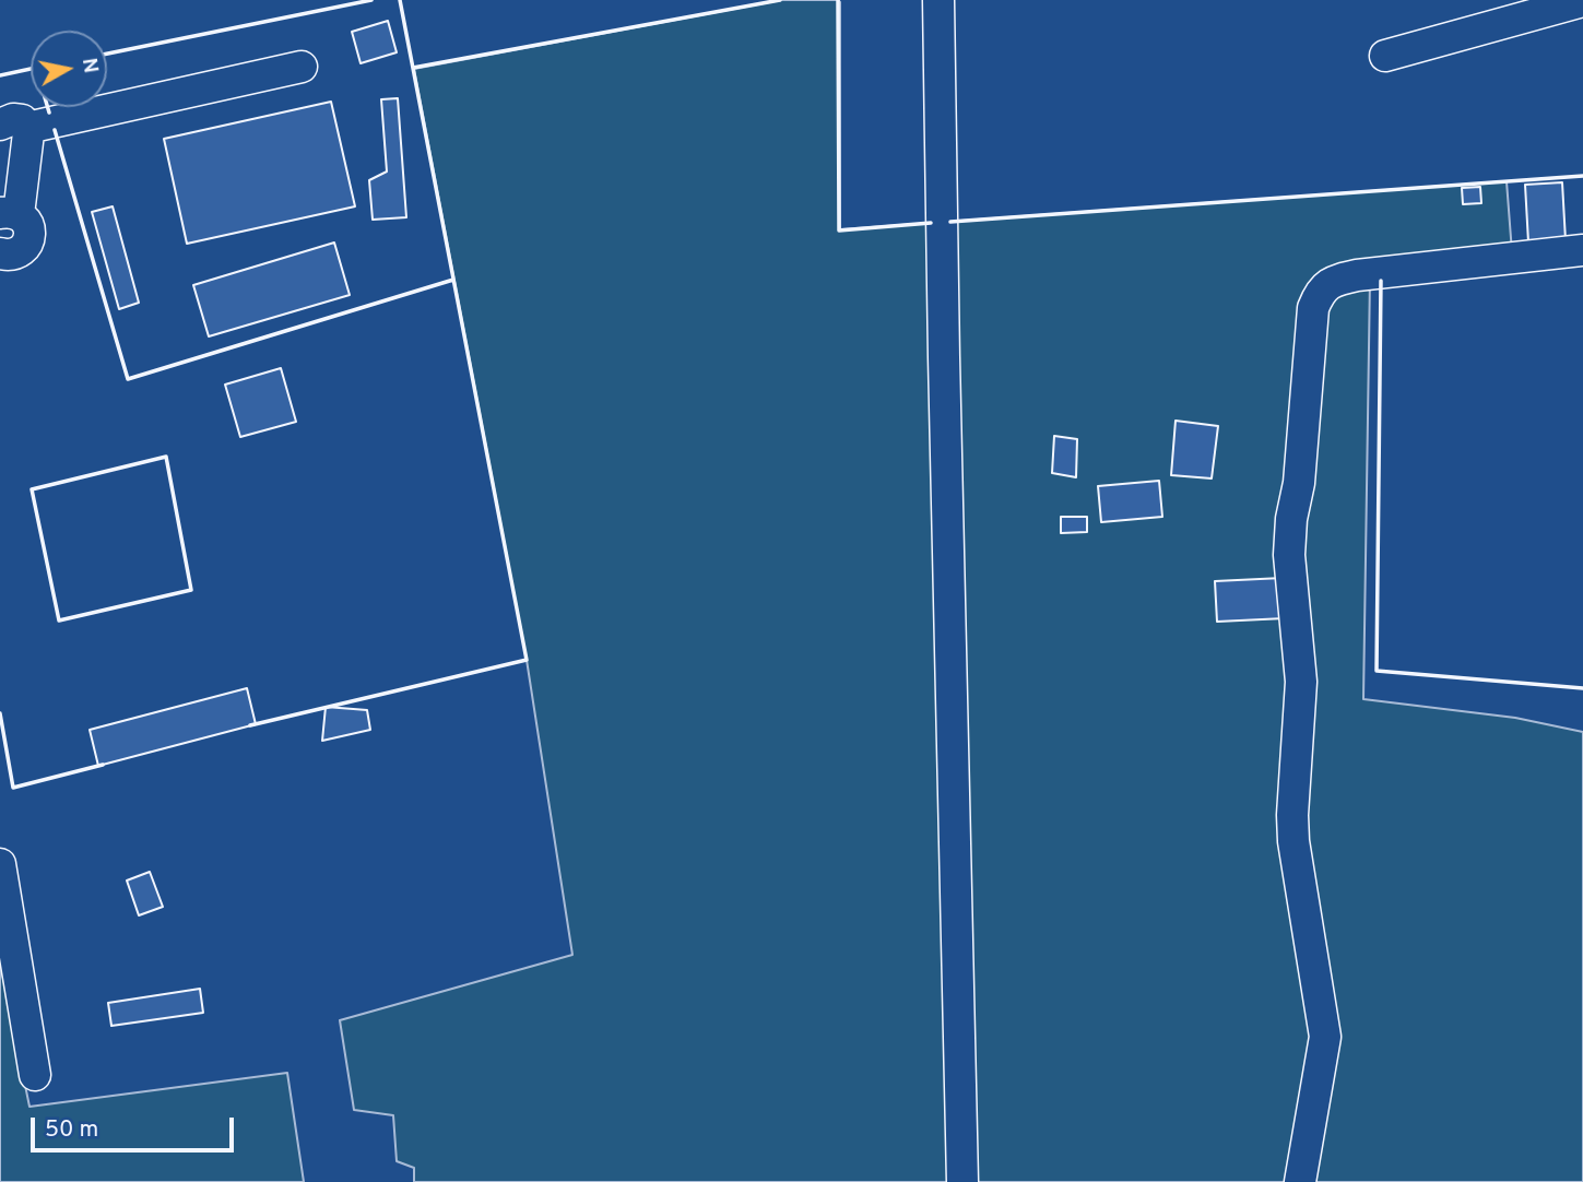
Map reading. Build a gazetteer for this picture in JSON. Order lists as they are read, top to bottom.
{
  "scale_bar": "50 m",
  "north": "right"
}
